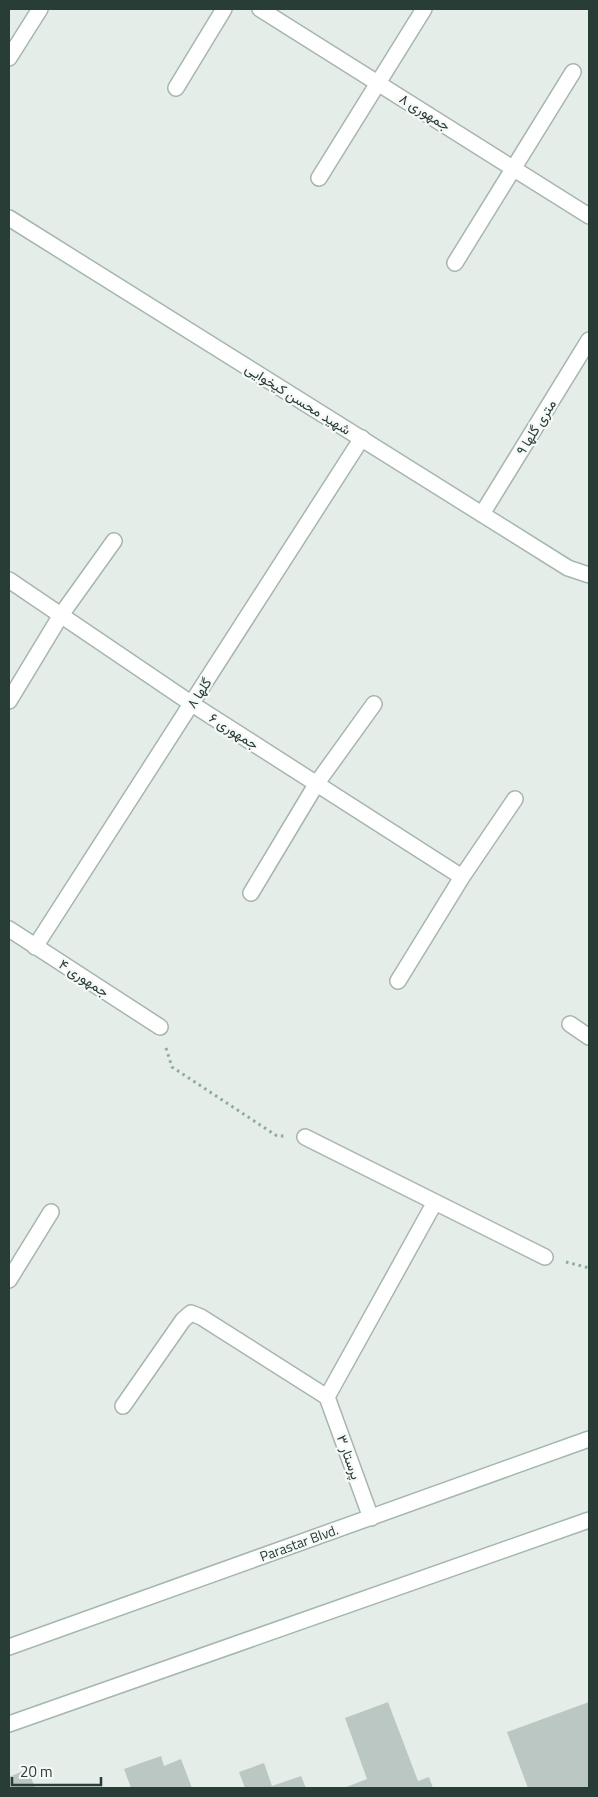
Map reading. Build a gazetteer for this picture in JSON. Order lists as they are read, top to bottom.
{
  "streets": {
    "street": [
      "جمهوری ۸",
      "شهید محسن کیخوایی",
      "۹ متری گلها",
      "گلها ۸",
      "جمهوری ۶",
      "جمهوری ۴",
      "پرستار ۳",
      "Parastar Blvd."
    ]
  },
  "crossings": [
    ["شهید محسن کیخوایی", "۹ متری گلها"],
    ["شهید محسن کیخوایی", "گلها ۸"],
    ["گلها ۸", "جمهوری ۶"],
    ["گلها ۸", "جمهوری ۴"],
    ["پرستار ۳", "Parastar Blvd."]
  ],
  "scale_bar": "20 m"
}
